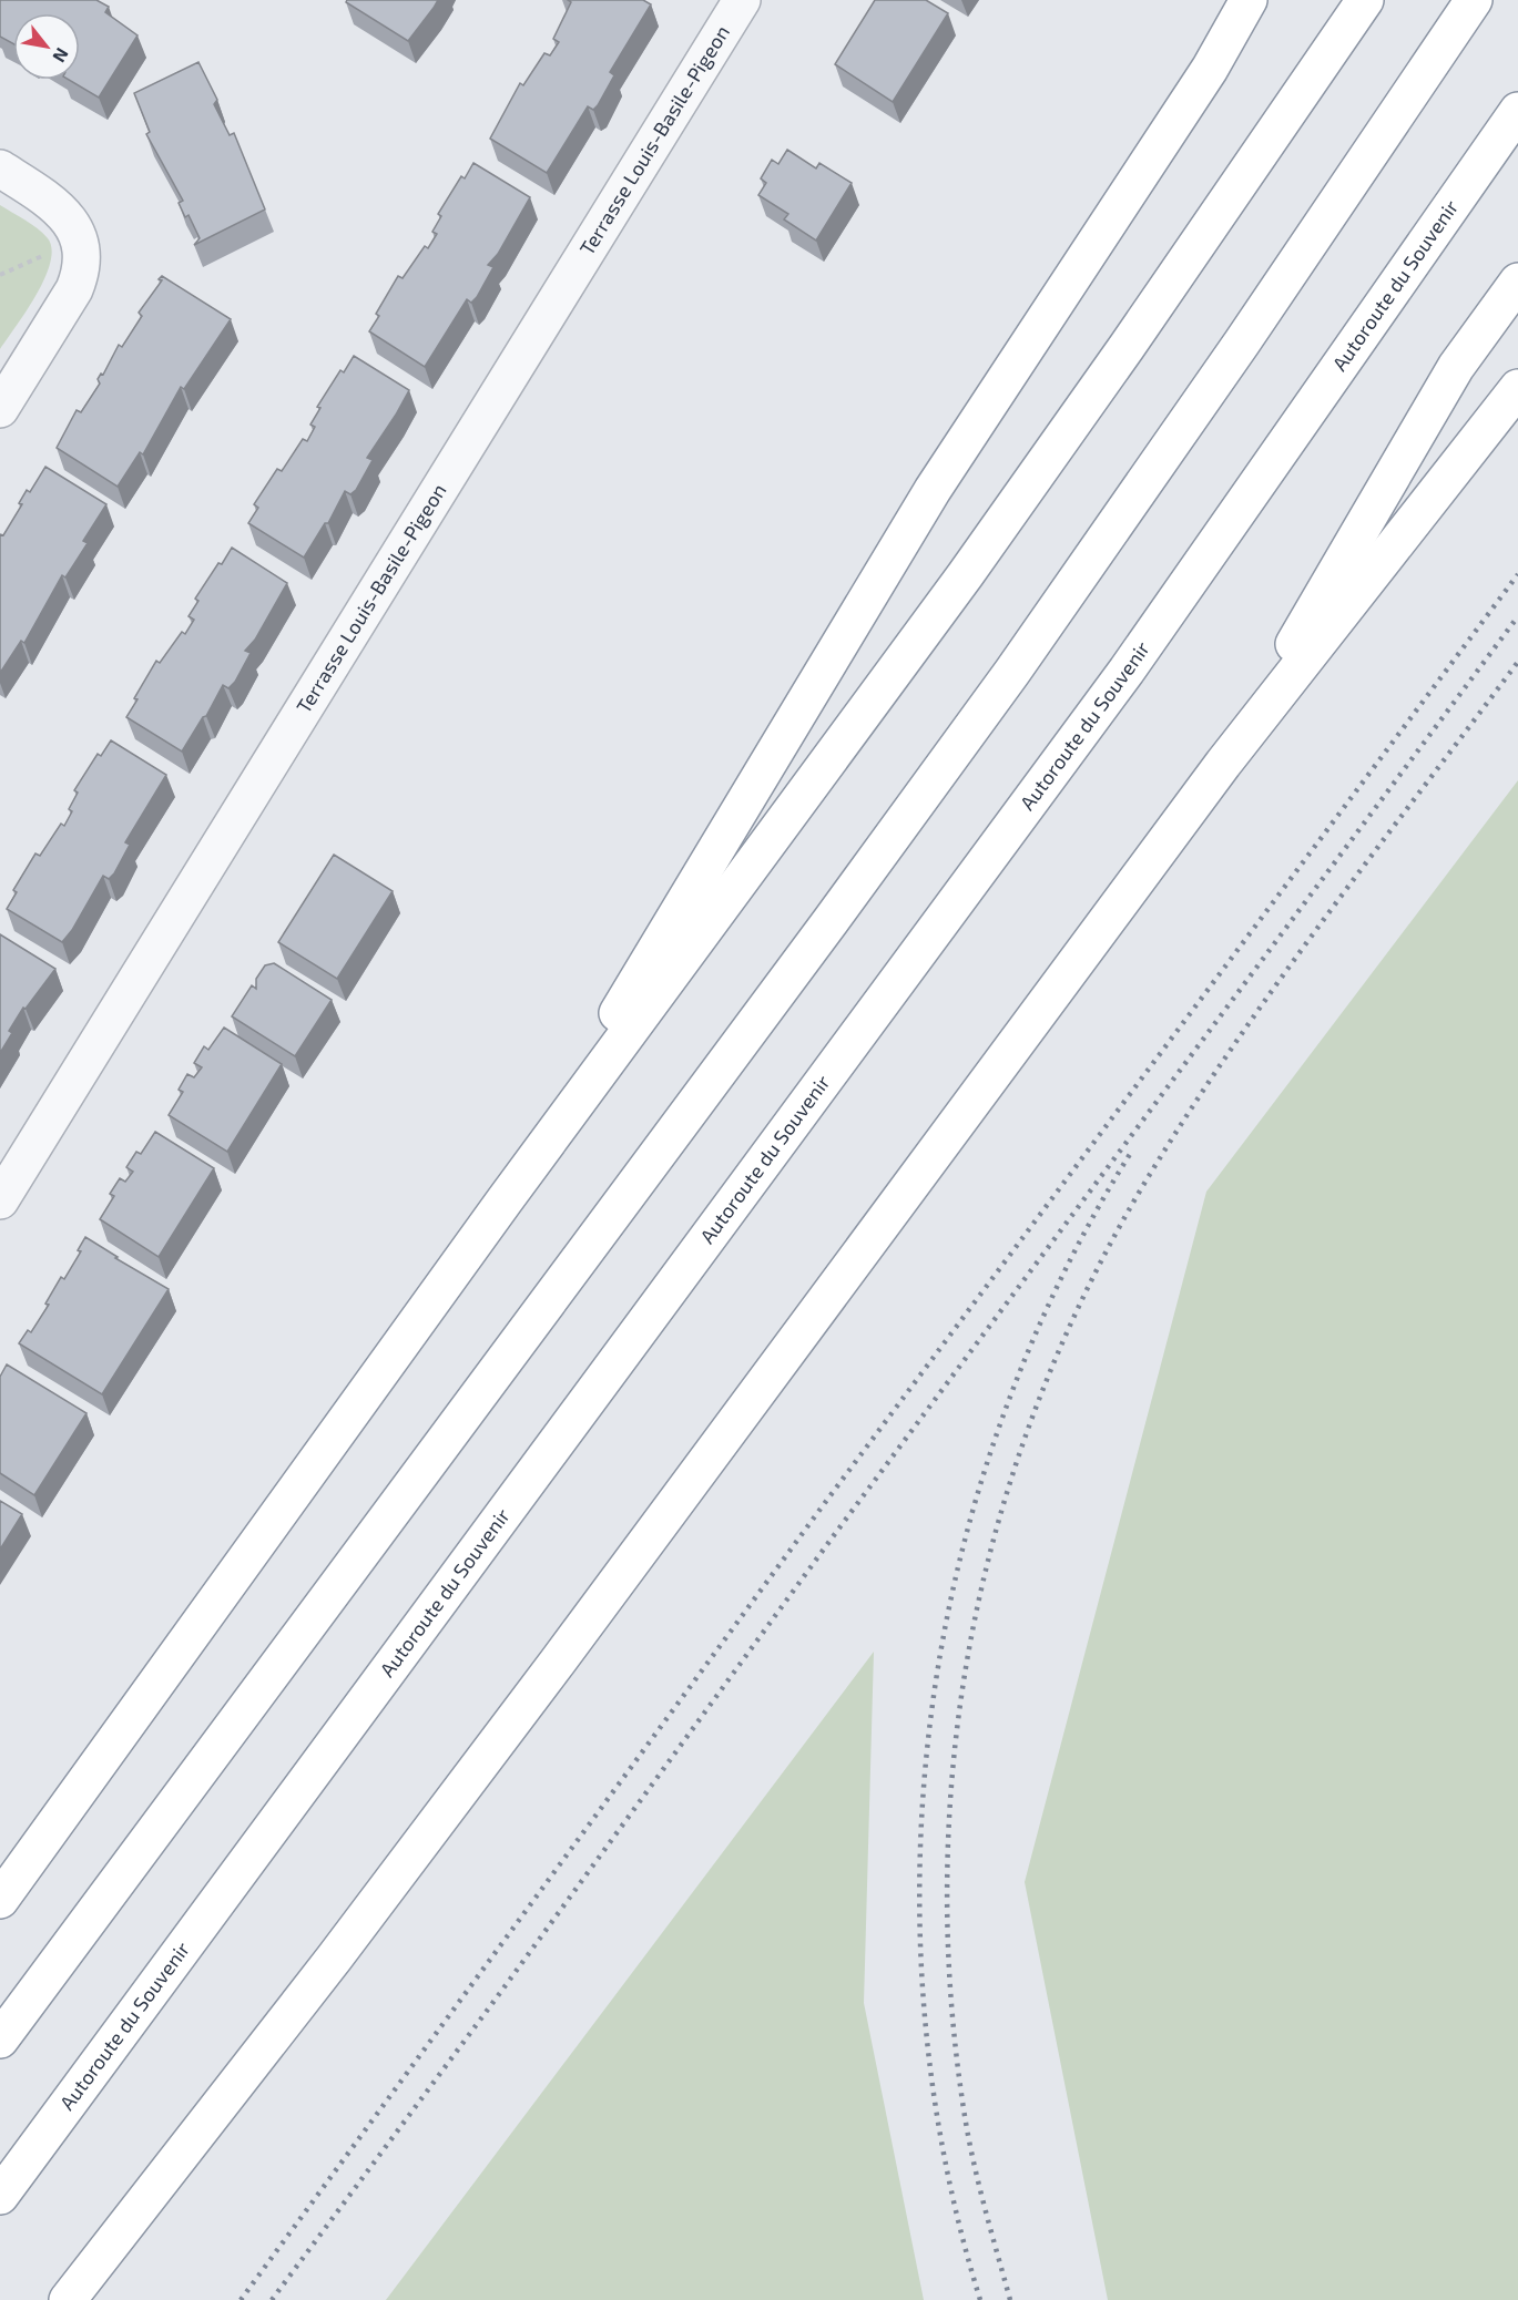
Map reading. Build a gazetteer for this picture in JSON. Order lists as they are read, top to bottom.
{
  "streets": {
    "highway": ["Autoroute du Souvenir"],
    "street": ["Terrasse Louis-Basile-Pigeon"]
  },
  "north": "bottom right"
}
